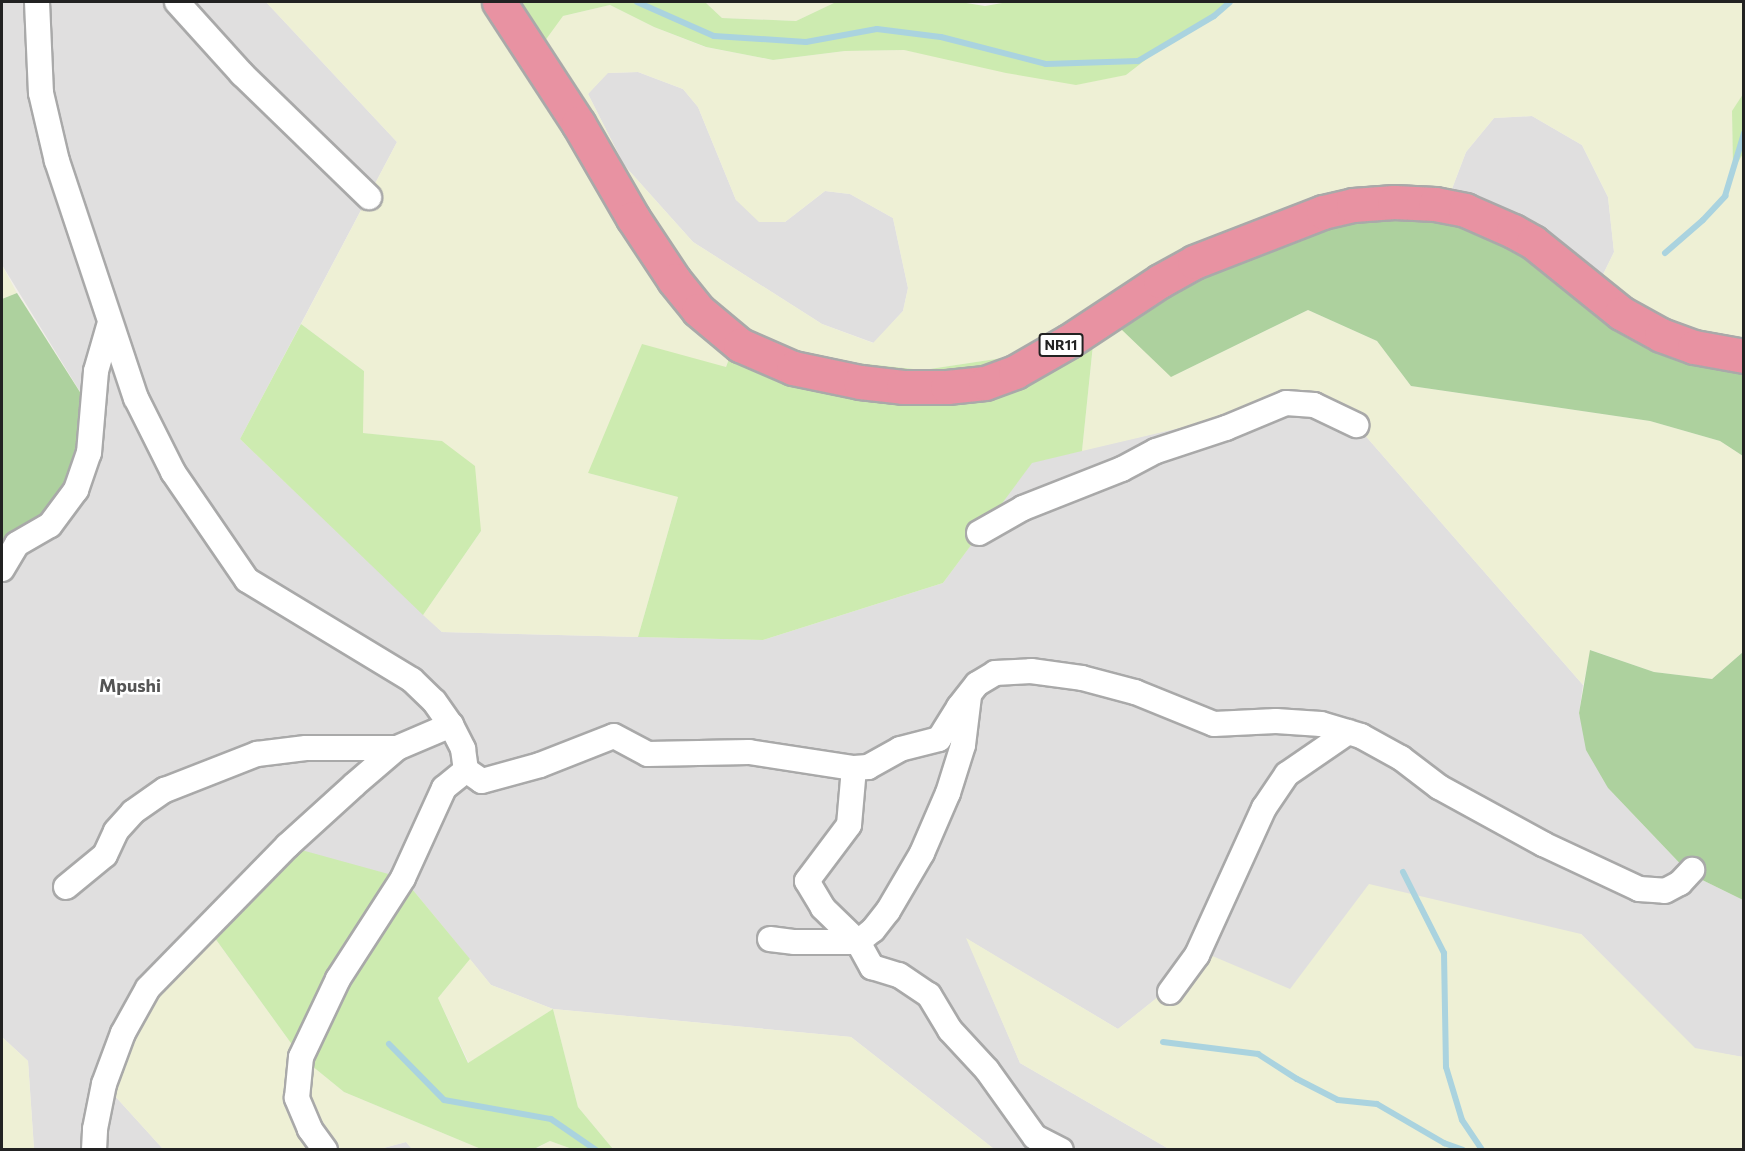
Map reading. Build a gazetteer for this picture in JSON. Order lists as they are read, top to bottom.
{
  "streets": {
    "highway": ["NR11"]
  },
  "districts": ["Mpushi"]
}
